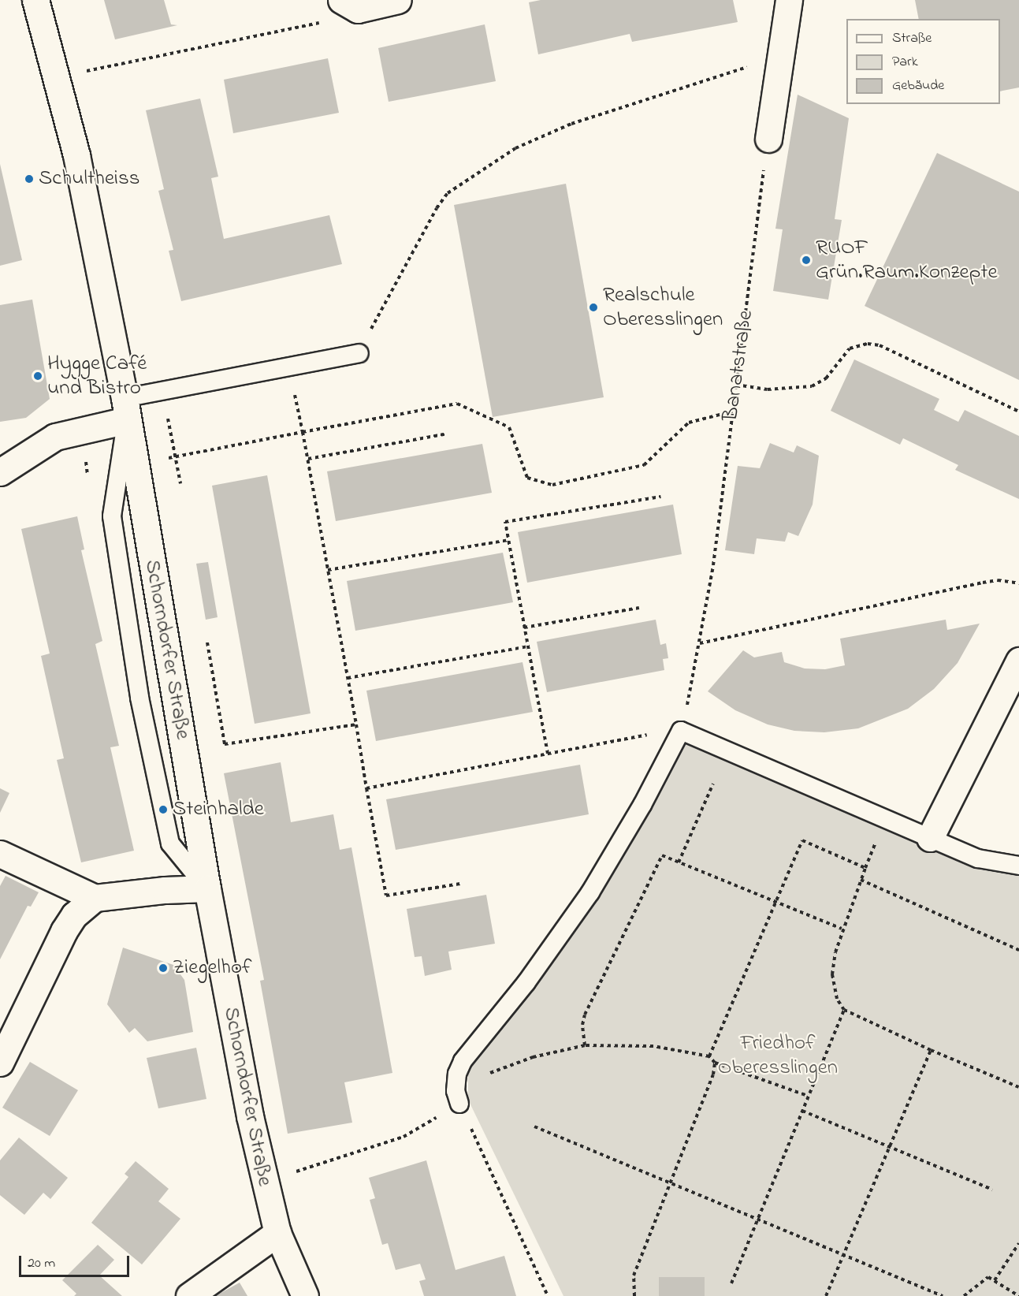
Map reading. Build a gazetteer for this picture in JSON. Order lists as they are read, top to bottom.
{
  "streets": {
    "main road": ["Schorndorfer Straße"],
    "path": ["Banatstraße"]
  },
  "parks": ["Friedhof Oberesslingen"],
  "places": [
    "Schultheiss",
    "RUOF Grün.Raum.Konzepte",
    "Realschule Oberesslingen",
    "Hygge Café und Bistro",
    "Steinhalde",
    "Ziegelhof"
  ],
  "legend": ["Straße", "Park", "Gebäude"],
  "scale_bar": "20 m"
}
